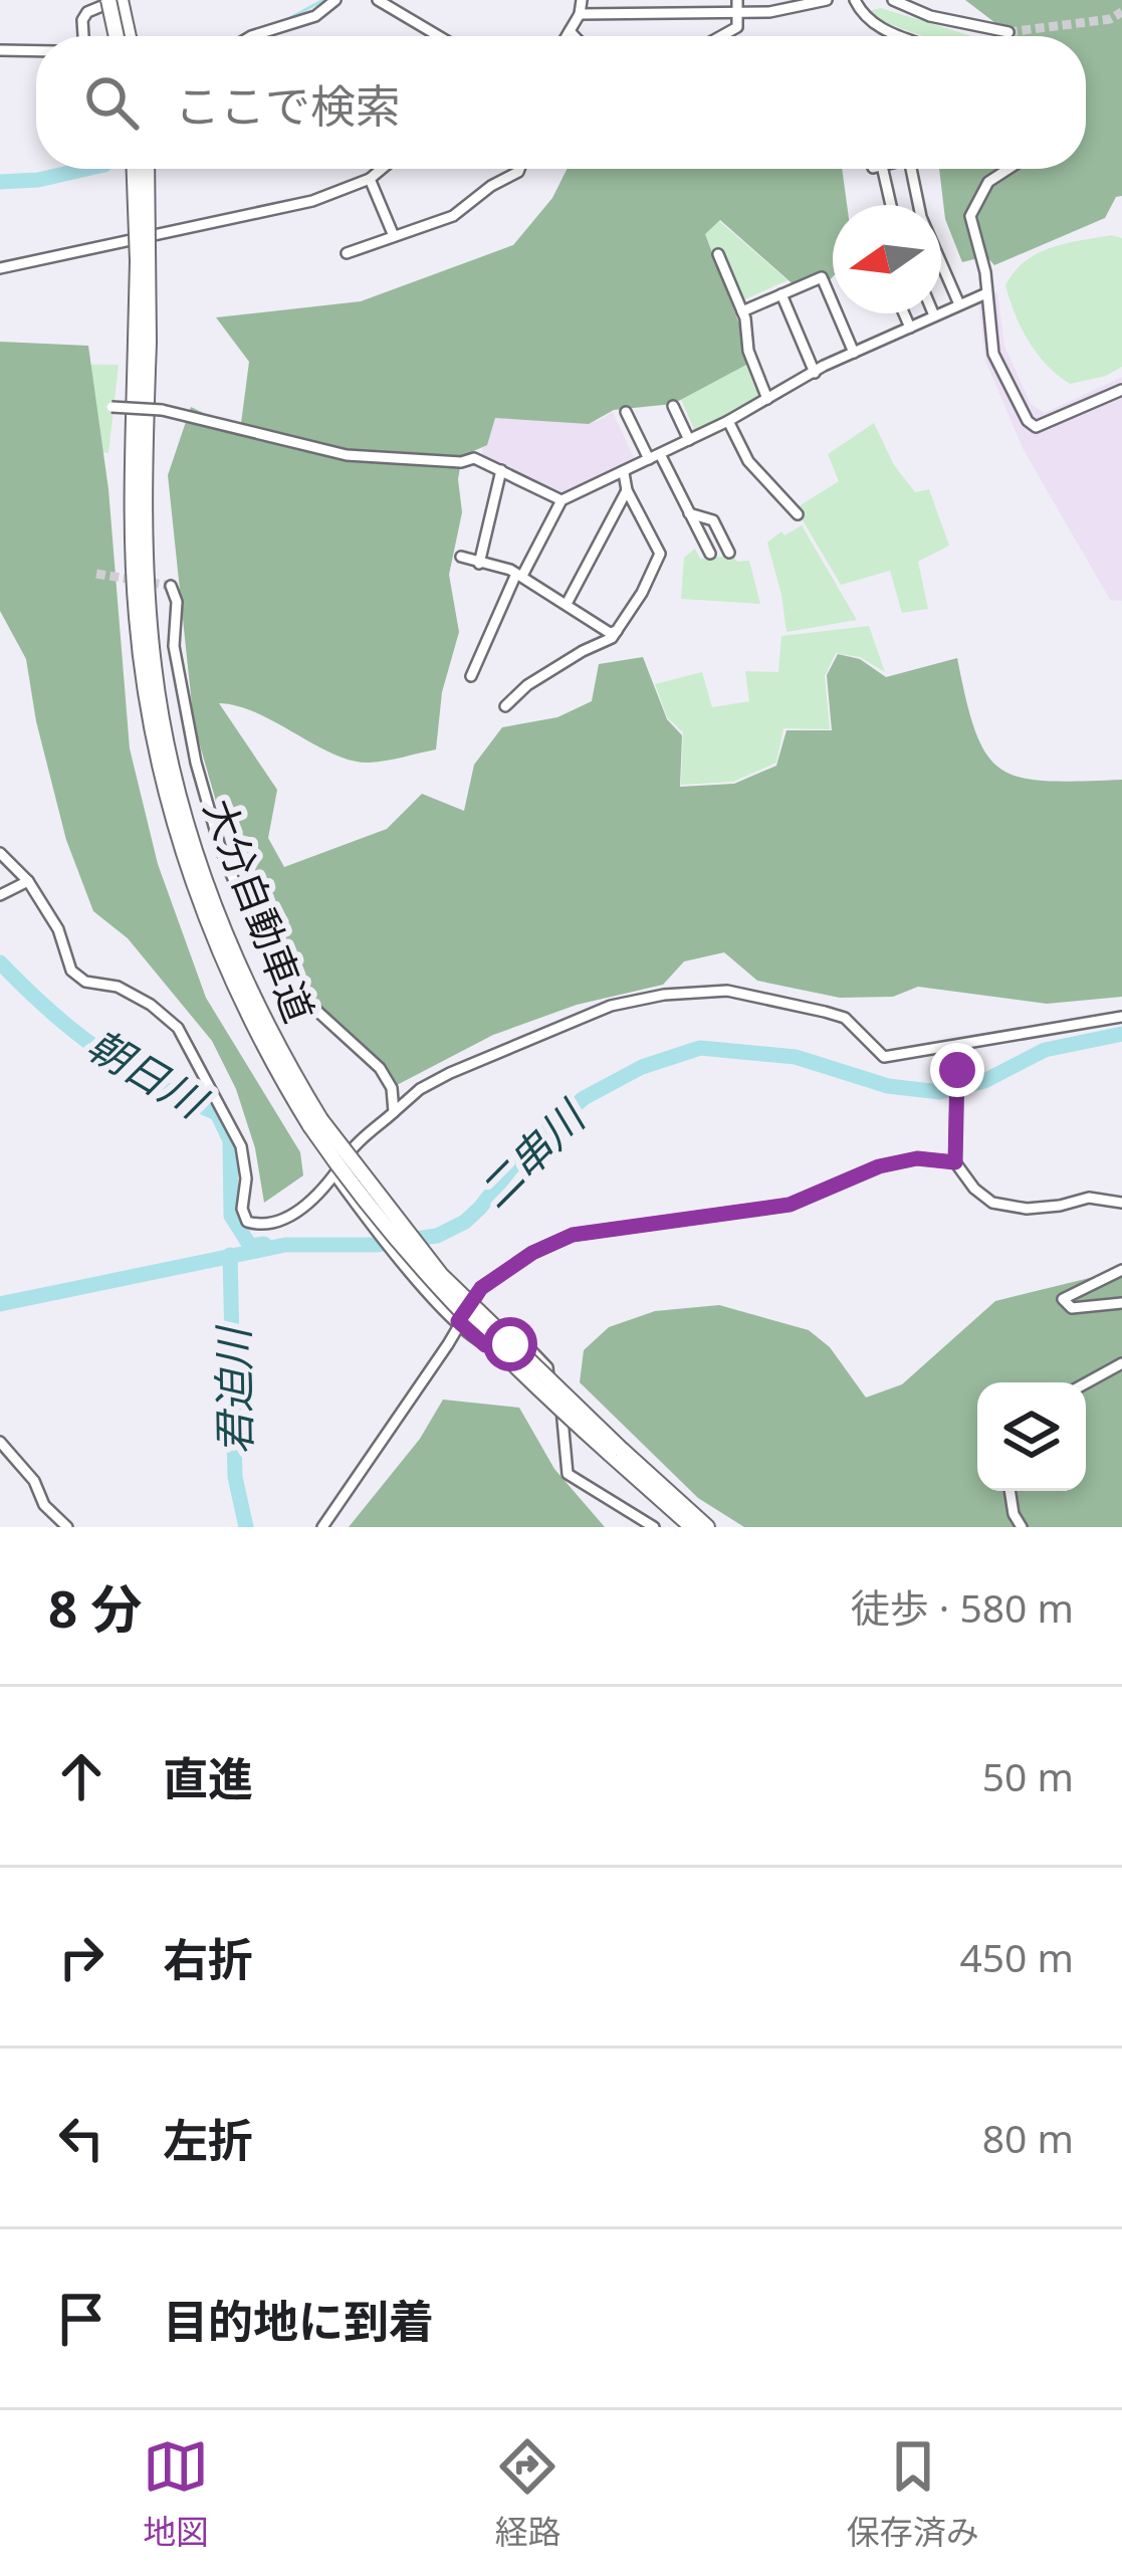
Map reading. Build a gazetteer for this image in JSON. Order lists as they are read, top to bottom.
{
  "streets": {
    "highway": ["大分自動車道"]
  },
  "water": ["朝日川", "二串川", "君迫川"],
  "north": "left",
  "page": {
    "search": "ここで検索",
    "heading": ["8 分", "徒歩 · 580 m"],
    "list": [
      ["直進", "50 m"],
      ["右折", "450 m"],
      ["左折", "80 m"],
      "目的地に到着"
    ],
    "nav": ["地図", "経路", "保存済み"]
  }
}
